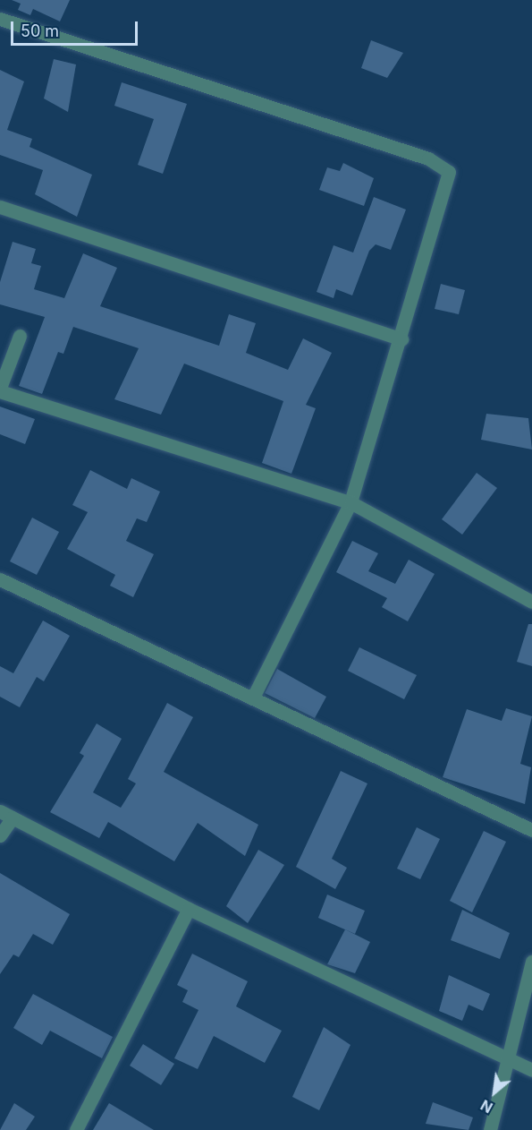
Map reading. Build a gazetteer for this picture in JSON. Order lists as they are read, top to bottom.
{
  "scale_bar": "50 m",
  "north": "bottom left"
}
